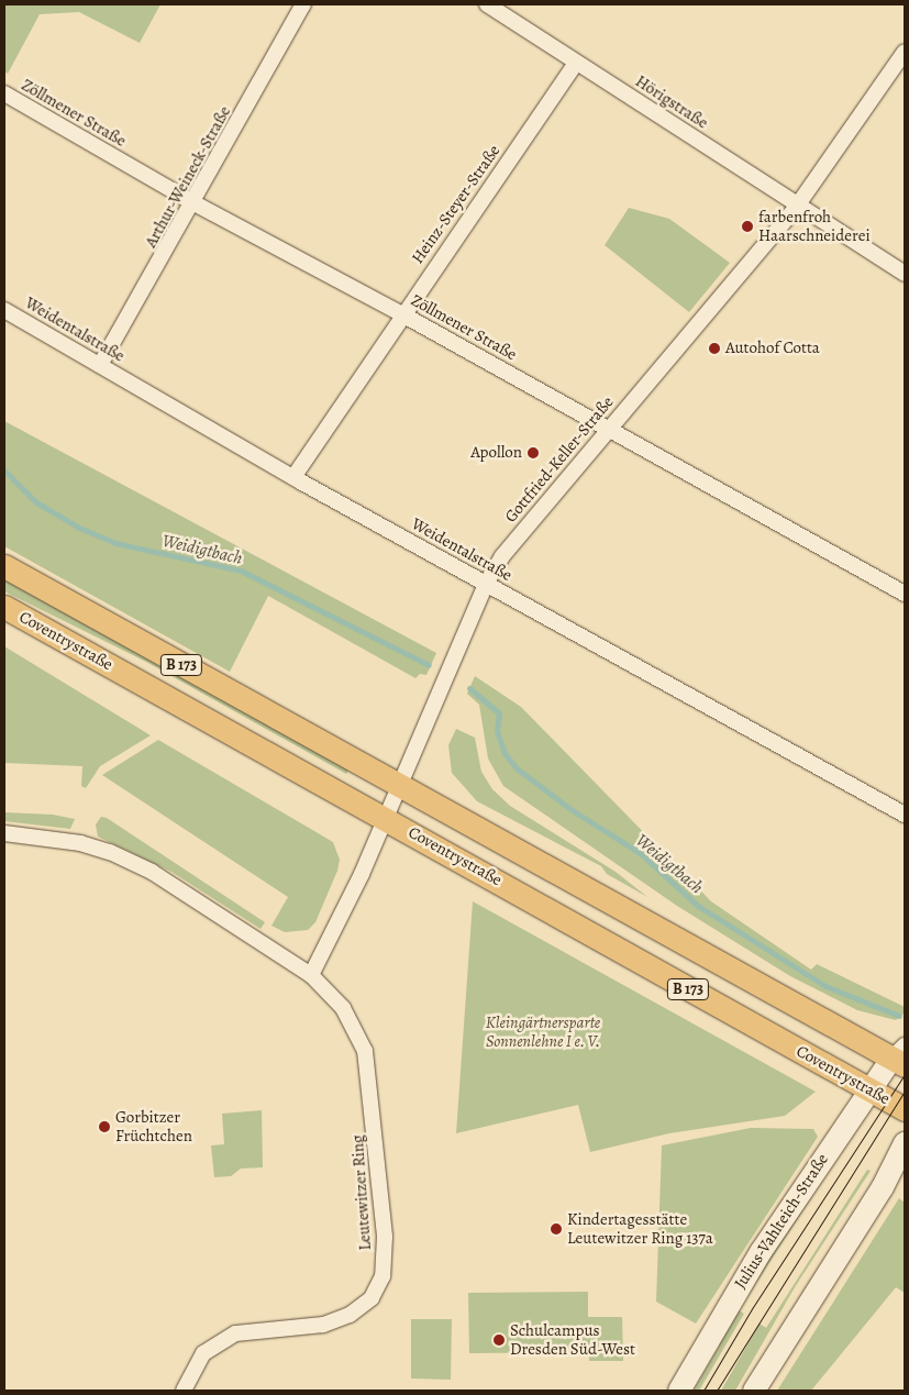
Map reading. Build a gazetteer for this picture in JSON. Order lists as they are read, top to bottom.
{
  "streets": {
    "main road": ["Coventrystraße", "B 173", "Julius-Vahlteich-Straße"],
    "street": [
      "Hörigstraße",
      "Zöllmener Straße",
      "Arthur-Weineck-Straße",
      "Heinz-Steyer-Straße",
      "Weidentalstraße",
      "Gottfried-Keller-Straße",
      "Leutewitzer Ring"
    ]
  },
  "crossings": [
    ["Hörigstraße", "Heinz-Steyer-Straße"],
    ["Hörigstraße", "Gottfried-Keller-Straße"],
    ["Zöllmener Straße", "Arthur-Weineck-Straße"],
    ["Zöllmener Straße", "Heinz-Steyer-Straße"],
    ["Zöllmener Straße", "Gottfried-Keller-Straße"],
    ["Arthur-Weineck-Straße", "Weidentalstraße"],
    ["Heinz-Steyer-Straße", "Weidentalstraße"],
    ["Weidentalstraße", "Gottfried-Keller-Straße"],
    ["Gottfried-Keller-Straße", "Coventrystraße"],
    ["Gottfried-Keller-Straße", "B 173"],
    ["Coventrystraße", "Julius-Vahlteich-Straße"],
    ["B 173", "Julius-Vahlteich-Straße"]
  ],
  "water": ["Weidigtbach"],
  "parks": ["Kleingärtnersparte Sonnenlehne I e. V."],
  "places": [
    "farbenfroh Haarschneiderei",
    "Autohof Cotta",
    "Apollon",
    "Gorbitzer Früchtchen",
    "Kindertagesstätte Leutewitzer Ring 137a",
    "Schulcampus Dresden Süd-West"
  ]
}
